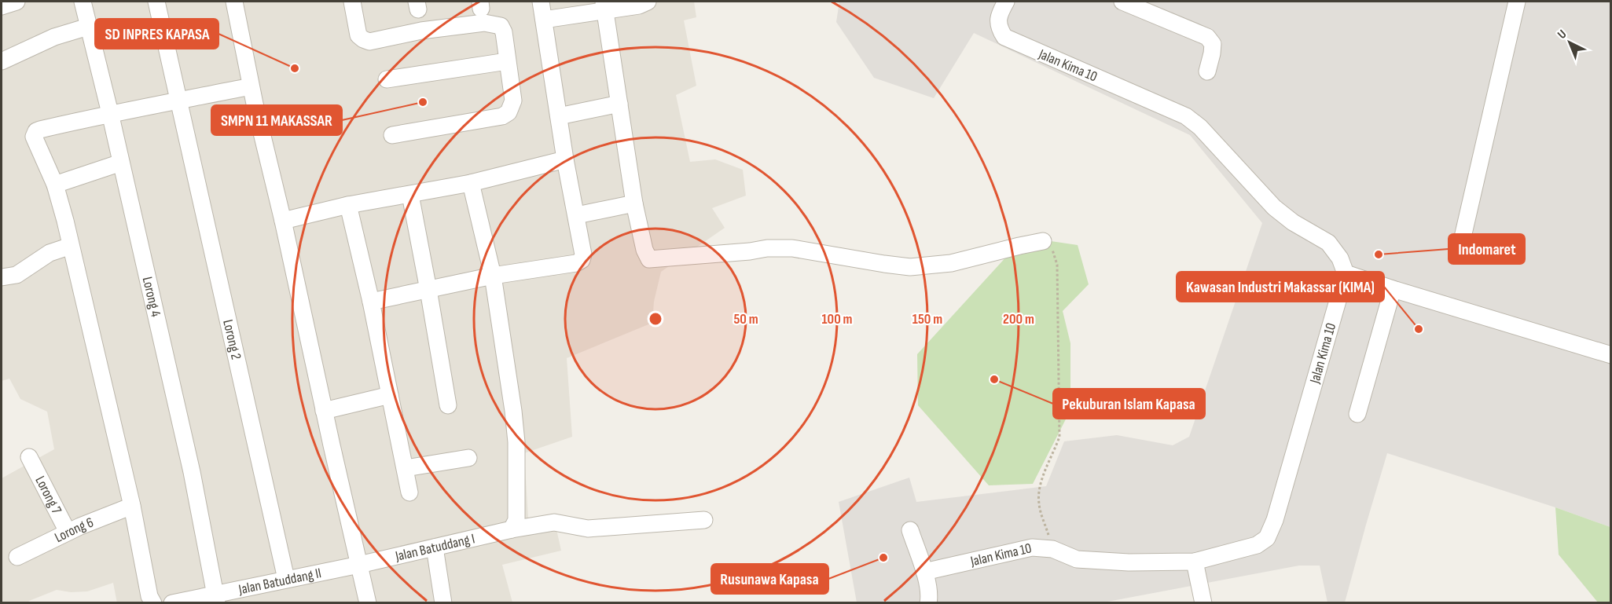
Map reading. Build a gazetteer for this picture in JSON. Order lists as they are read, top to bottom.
{
  "streets": {
    "street": [
      "Jalan Kima 10",
      "Lorong 4",
      "Lorong 2",
      "Lorong 7",
      "Lorong 6",
      "Jalan Batuddang I",
      "Jalan Batuddang II"
    ]
  },
  "crossings": [
    ["Lorong 4", "Jalan Batuddang II"],
    ["Lorong 2", "Jalan Batuddang II"],
    ["Lorong 7", "Lorong 6"],
    ["Jalan Batuddang I", "Jalan Batuddang II"]
  ],
  "places": [
    "SD INPRES KAPASA",
    "SMPN 11 MAKASSAR",
    "Indomaret",
    "Kawasan Industri Makassar (KIMA)",
    "Pekuburan Islam Kapasa",
    "Rusunawa Kapasa"
  ],
  "north": "top left",
  "rings": [
    "50 m",
    "100 m",
    "150 m",
    "200 m"
  ]
}
